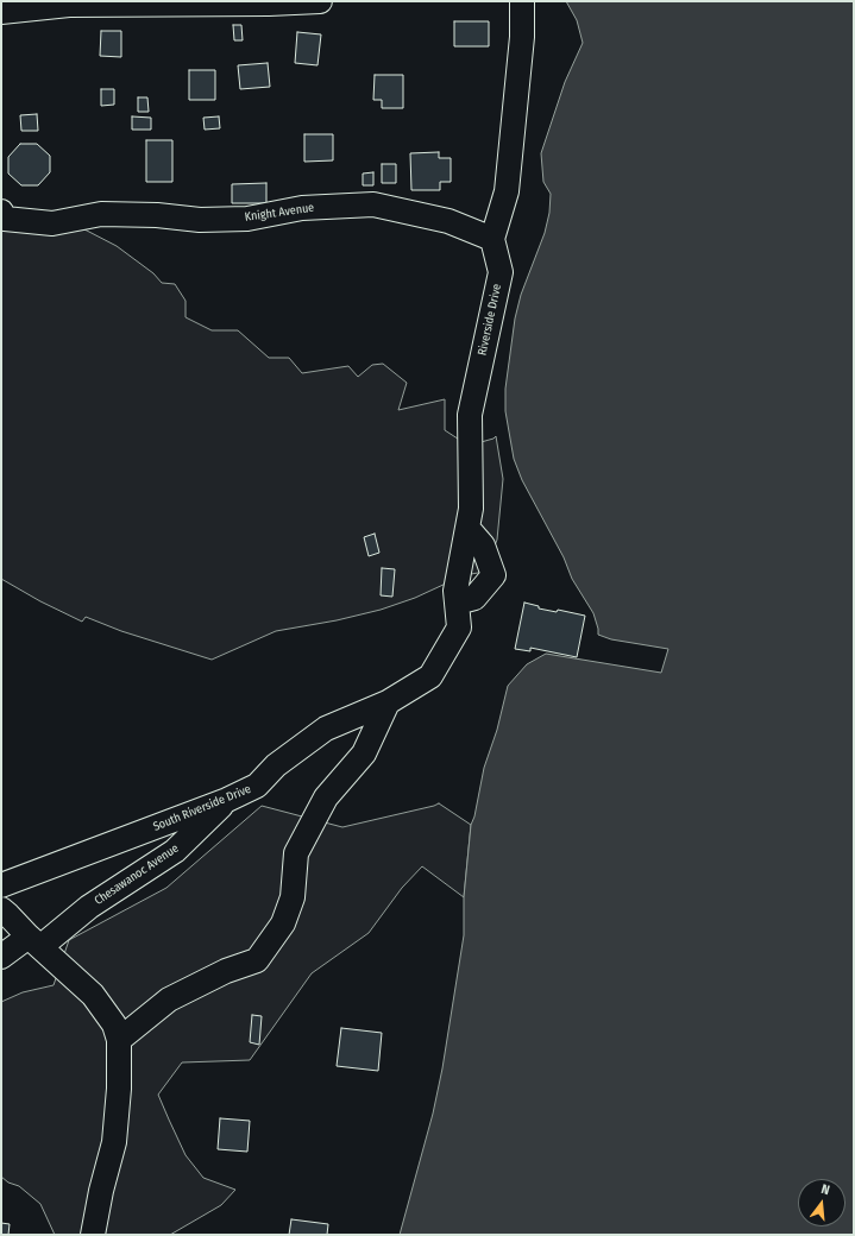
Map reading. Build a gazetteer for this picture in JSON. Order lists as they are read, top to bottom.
{
  "streets": {
    "street": [
      "Knight Avenue",
      "Riverside Drive",
      "South Riverside Drive",
      "Chesawanoc Avenue"
    ]
  },
  "crossings": [
    ["Knight Avenue", "Riverside Drive"],
    ["Riverside Drive", "South Riverside Drive"],
    ["South Riverside Drive", "Chesawanoc Avenue"]
  ],
  "north": "top"
}
